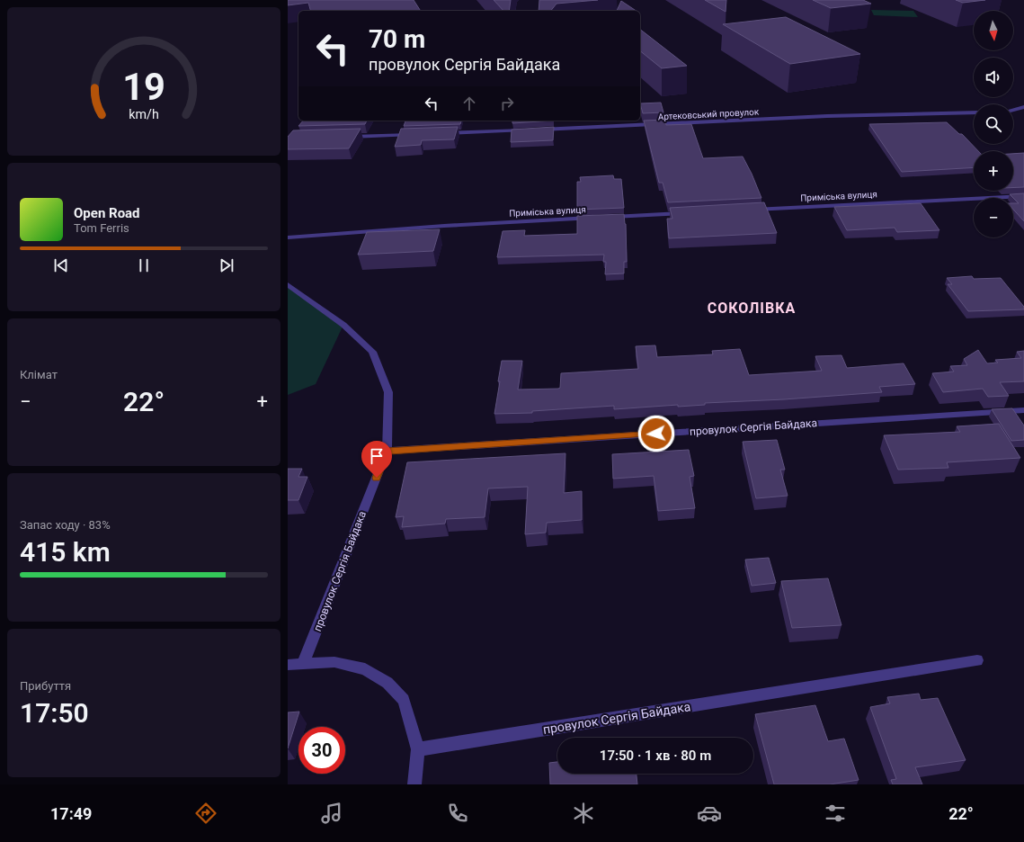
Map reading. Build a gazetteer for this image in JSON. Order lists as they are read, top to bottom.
{
  "streets": {
    "street": ["Артековський провулок", "Приміська вулиця", "провулок Сергія Байдака"]
  },
  "districts": ["СОКОЛІВКА"],
  "north": "bottom",
  "page": {
    "map_buttons": ["+", "−"],
    "turn": ["70 m", "провулок Сергія Байдака"],
    "song": ["Open Road", "Tom Ferris"],
    "tile": [
      "Клімат",
      ["Запас ходу · 83%", "415 km"],
      ["Прибуття", "17:50"]
    ],
    "heat": ["−", "22°", "+"],
    "limit": "30",
    "trip": "17:50 · 1 хв · 80 m",
    "tabs": ["17:49", "22°"],
    "gauge": ["19", "km/h"]
  }
}
